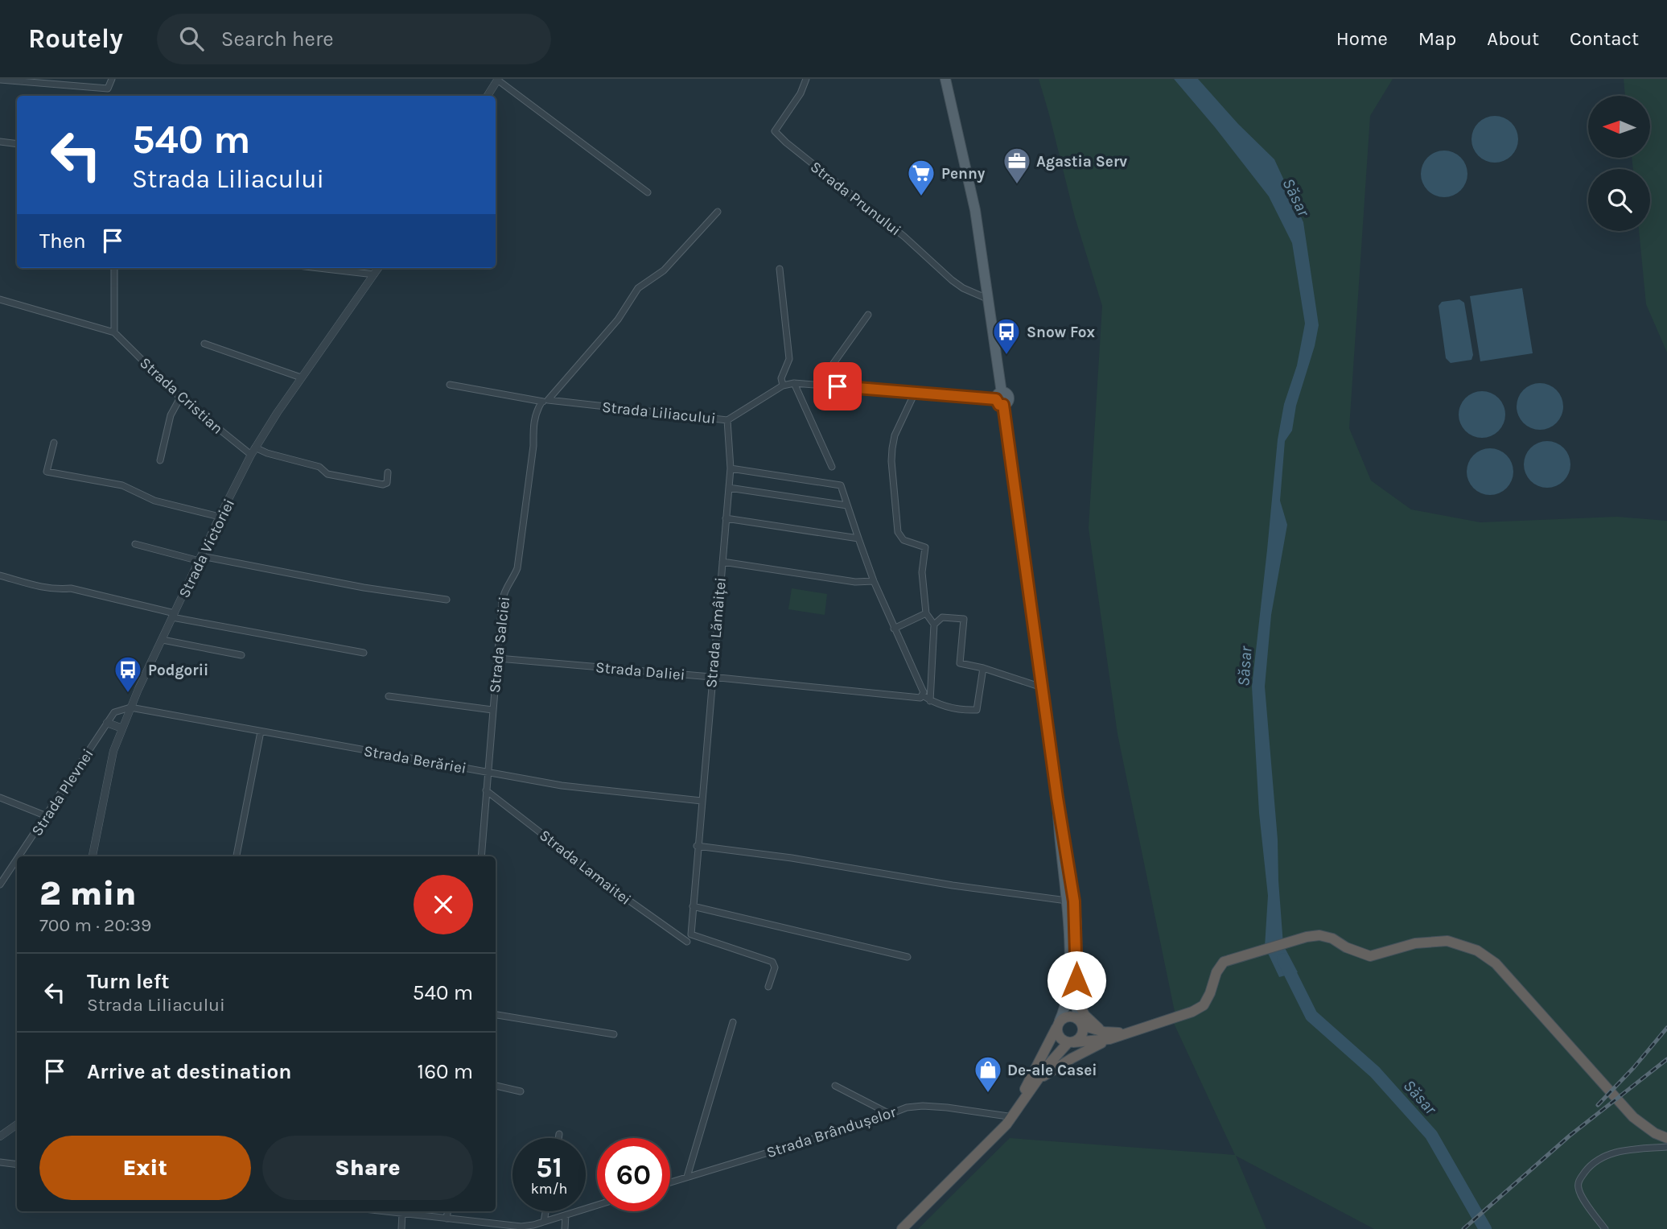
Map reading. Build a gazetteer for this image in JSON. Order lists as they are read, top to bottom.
{
  "streets": {
    "street": [
      "Strada Prunului",
      "Strada Cristian",
      "Strada Liliacului",
      "Strada Victoriei",
      "Strada Lămâiței",
      "Strada Salciei",
      "Strada Daliei",
      "Strada Berăriei",
      "Strada Plevnei",
      "Strada Lamaitei",
      "Strada Brândușelor"
    ]
  },
  "crossings": [
    ["Strada Cristian", "Strada Victoriei"],
    ["Strada Liliacului", "Strada Lămâiței"],
    ["Strada Liliacului", "Strada Salciei"],
    ["Strada Victoriei", "Strada Berăriei"],
    ["Strada Victoriei", "Strada Plevnei"],
    ["Strada Lămâiței", "Strada Daliei"],
    ["Strada Lămâiței", "Strada Berăriei"],
    ["Strada Salciei", "Strada Daliei"],
    ["Strada Salciei", "Strada Berăriei"],
    ["Strada Salciei", "Strada Lamaitei"],
    ["Strada Berăriei", "Strada Plevnei"]
  ],
  "water": ["Săsar"],
  "places": {
    "office": ["Agastia Serv"],
    "supermarket": ["Penny"],
    "bus stop": ["Snow Fox", "Podgorii"],
    "shop": ["De-ale Casei"]
  },
  "north": "left",
  "page": {
    "header": "Routely",
    "search": "Search here",
    "nav": [
      "Home",
      "Map",
      "About",
      "Contact"
    ],
    "turn": ["540 m", "Strada Liliacului"],
    "then": "Then",
    "heading": ["2 min", "700 m · 20:39"],
    "list": [
      {
        "name": "Turn left",
        "note": "Strada Liliacului",
        "value": "540 m"
      },
      {
        "name": "Arrive at destination",
        "value": "160 m"
      }
    ],
    "buttons": ["Exit", "Share"],
    "speed": "51 km/h",
    "limit": "60"
  }
}
